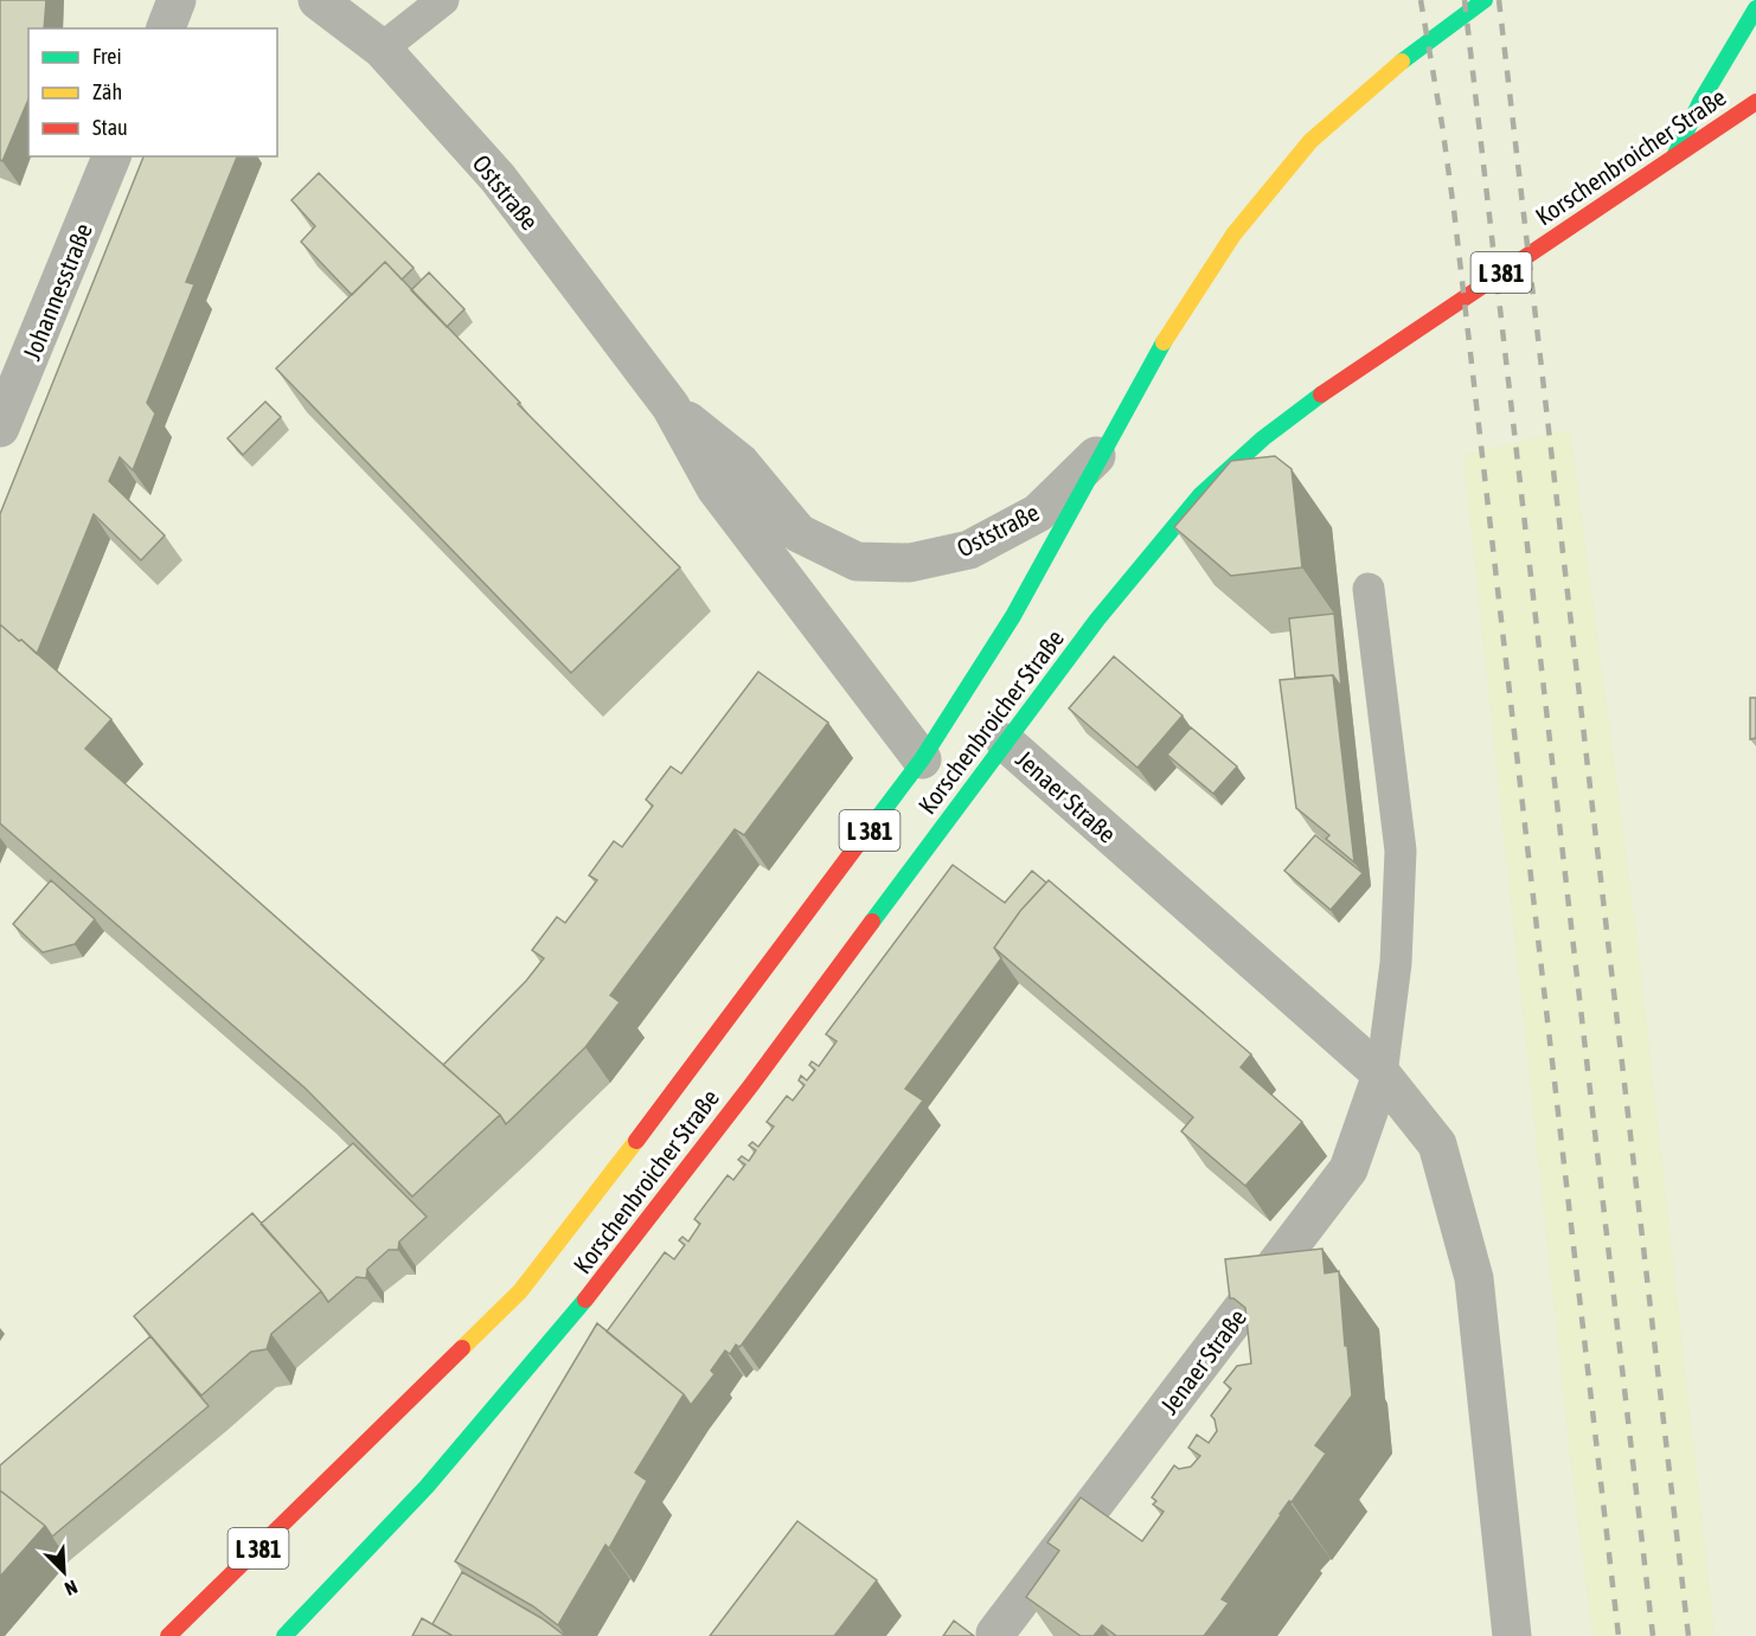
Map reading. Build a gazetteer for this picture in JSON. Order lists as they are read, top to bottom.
{
  "streets": {
    "main road": ["Korschenbroicher Straße", "L 381"],
    "street": ["Oststraße", "Johannesstraße", "Jenaer Straße"]
  },
  "crossings": [
    ["Korschenbroicher Straße", "Oststraße"],
    ["Korschenbroicher Straße", "Jenaer Straße"]
  ],
  "legend": ["Frei", "Zäh", "Stau"],
  "north": "bottom right"
}
